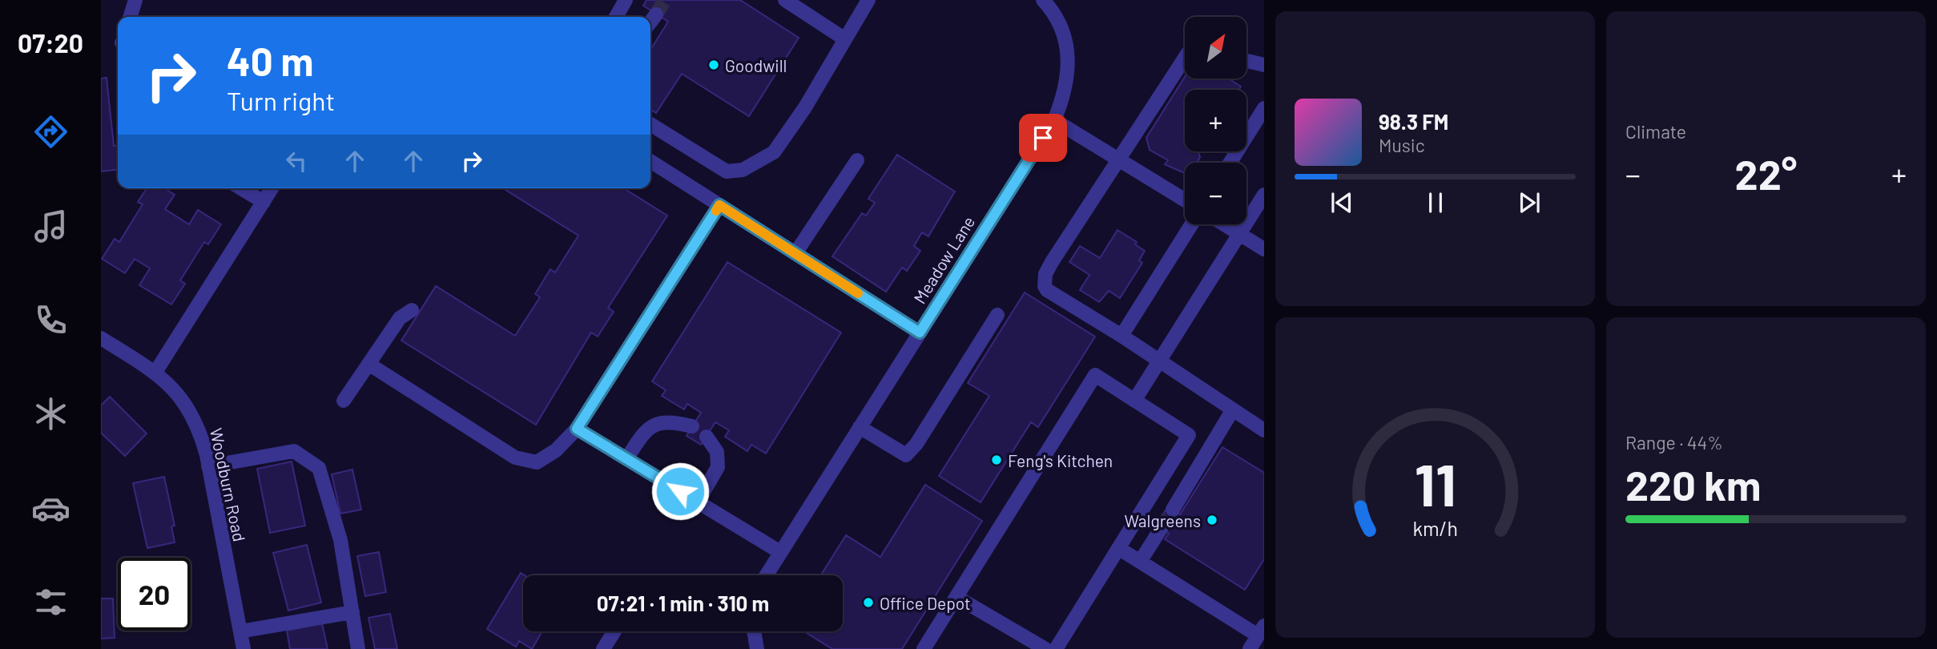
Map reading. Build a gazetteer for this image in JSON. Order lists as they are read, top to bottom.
{
  "streets": {
    "street": ["Meadow Lane", "Woodburn Road"]
  },
  "places": [
    "Goodwill",
    "Feng's Kitchen",
    "Walgreens",
    "Office Depot"
  ],
  "north": "top right",
  "page": {
    "tabs": "07:20",
    "tile": [
      "Climate",
      ["Range · 44%", "220 km"]
    ],
    "map_buttons": ["+", "−"],
    "turn": ["40 m", "Turn right"],
    "song": ["98.3 FM", "Music"],
    "heat": ["−", "22°", "+"],
    "limit": "20",
    "trip": "07:21 · 1 min · 310 m",
    "gauge": ["11", "km/h"]
  }
}
